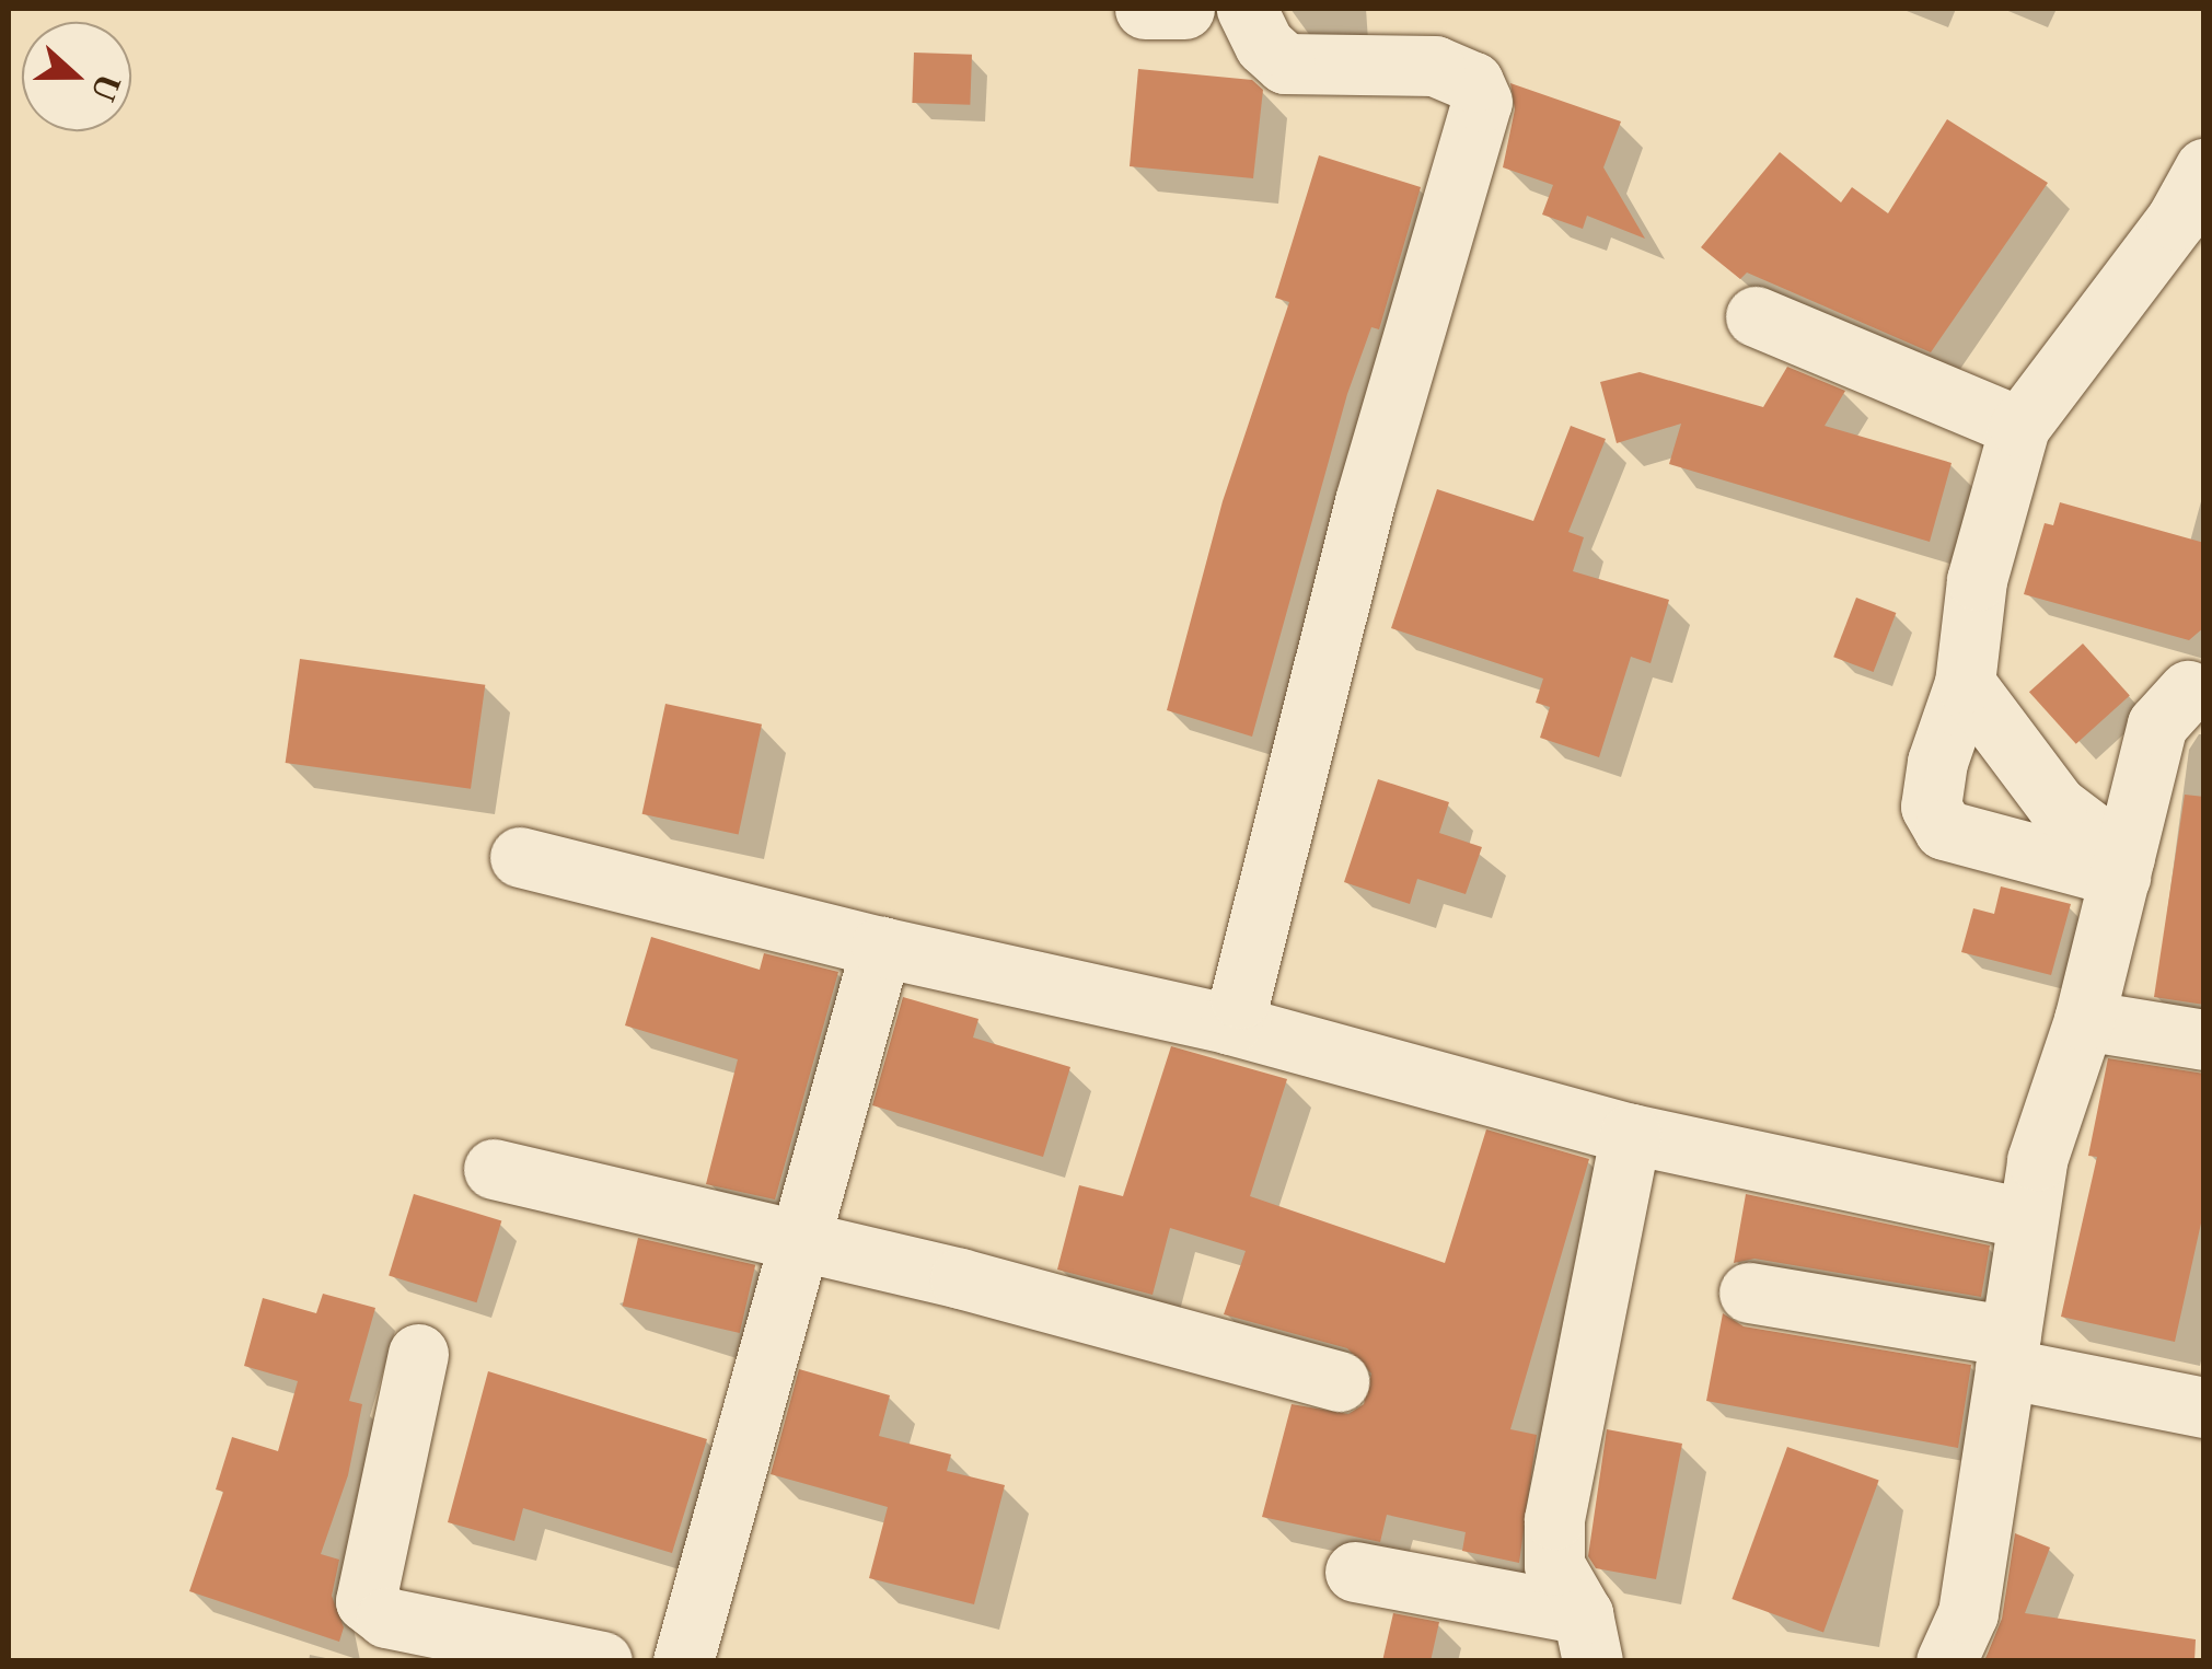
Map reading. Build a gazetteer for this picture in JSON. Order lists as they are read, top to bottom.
{
  "north": "right"
}
